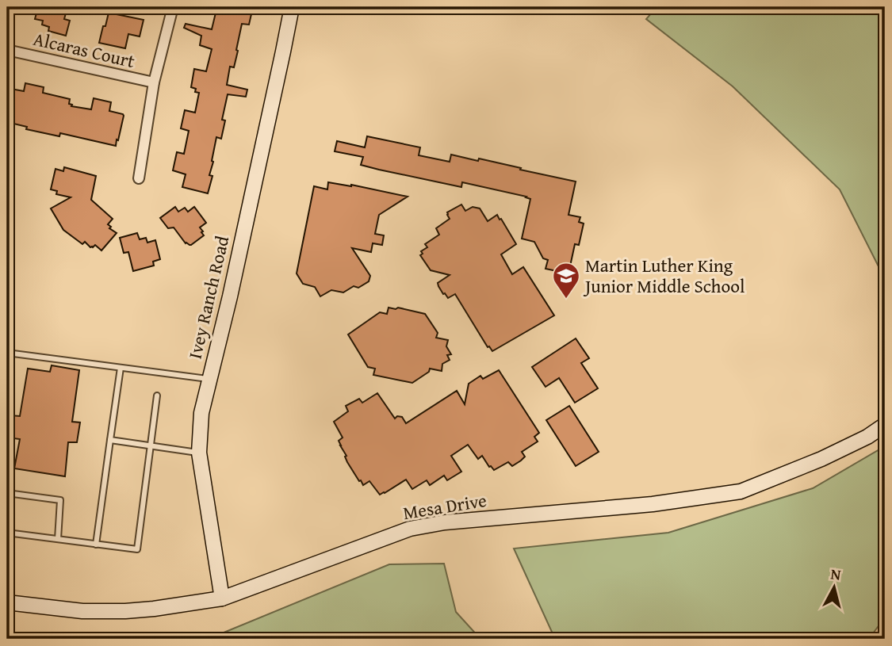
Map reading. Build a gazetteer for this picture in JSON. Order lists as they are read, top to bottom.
{
  "streets": {
    "main road": ["Ivey Ranch Road", "Mesa Drive"],
    "street": ["Alcaras Court"]
  },
  "crossings": [
    ["Ivey Ranch Road", "Mesa Drive"]
  ],
  "places": {
    "school or university": ["Martin Luther King Junior Middle School"]
  },
  "north": "top"
}
